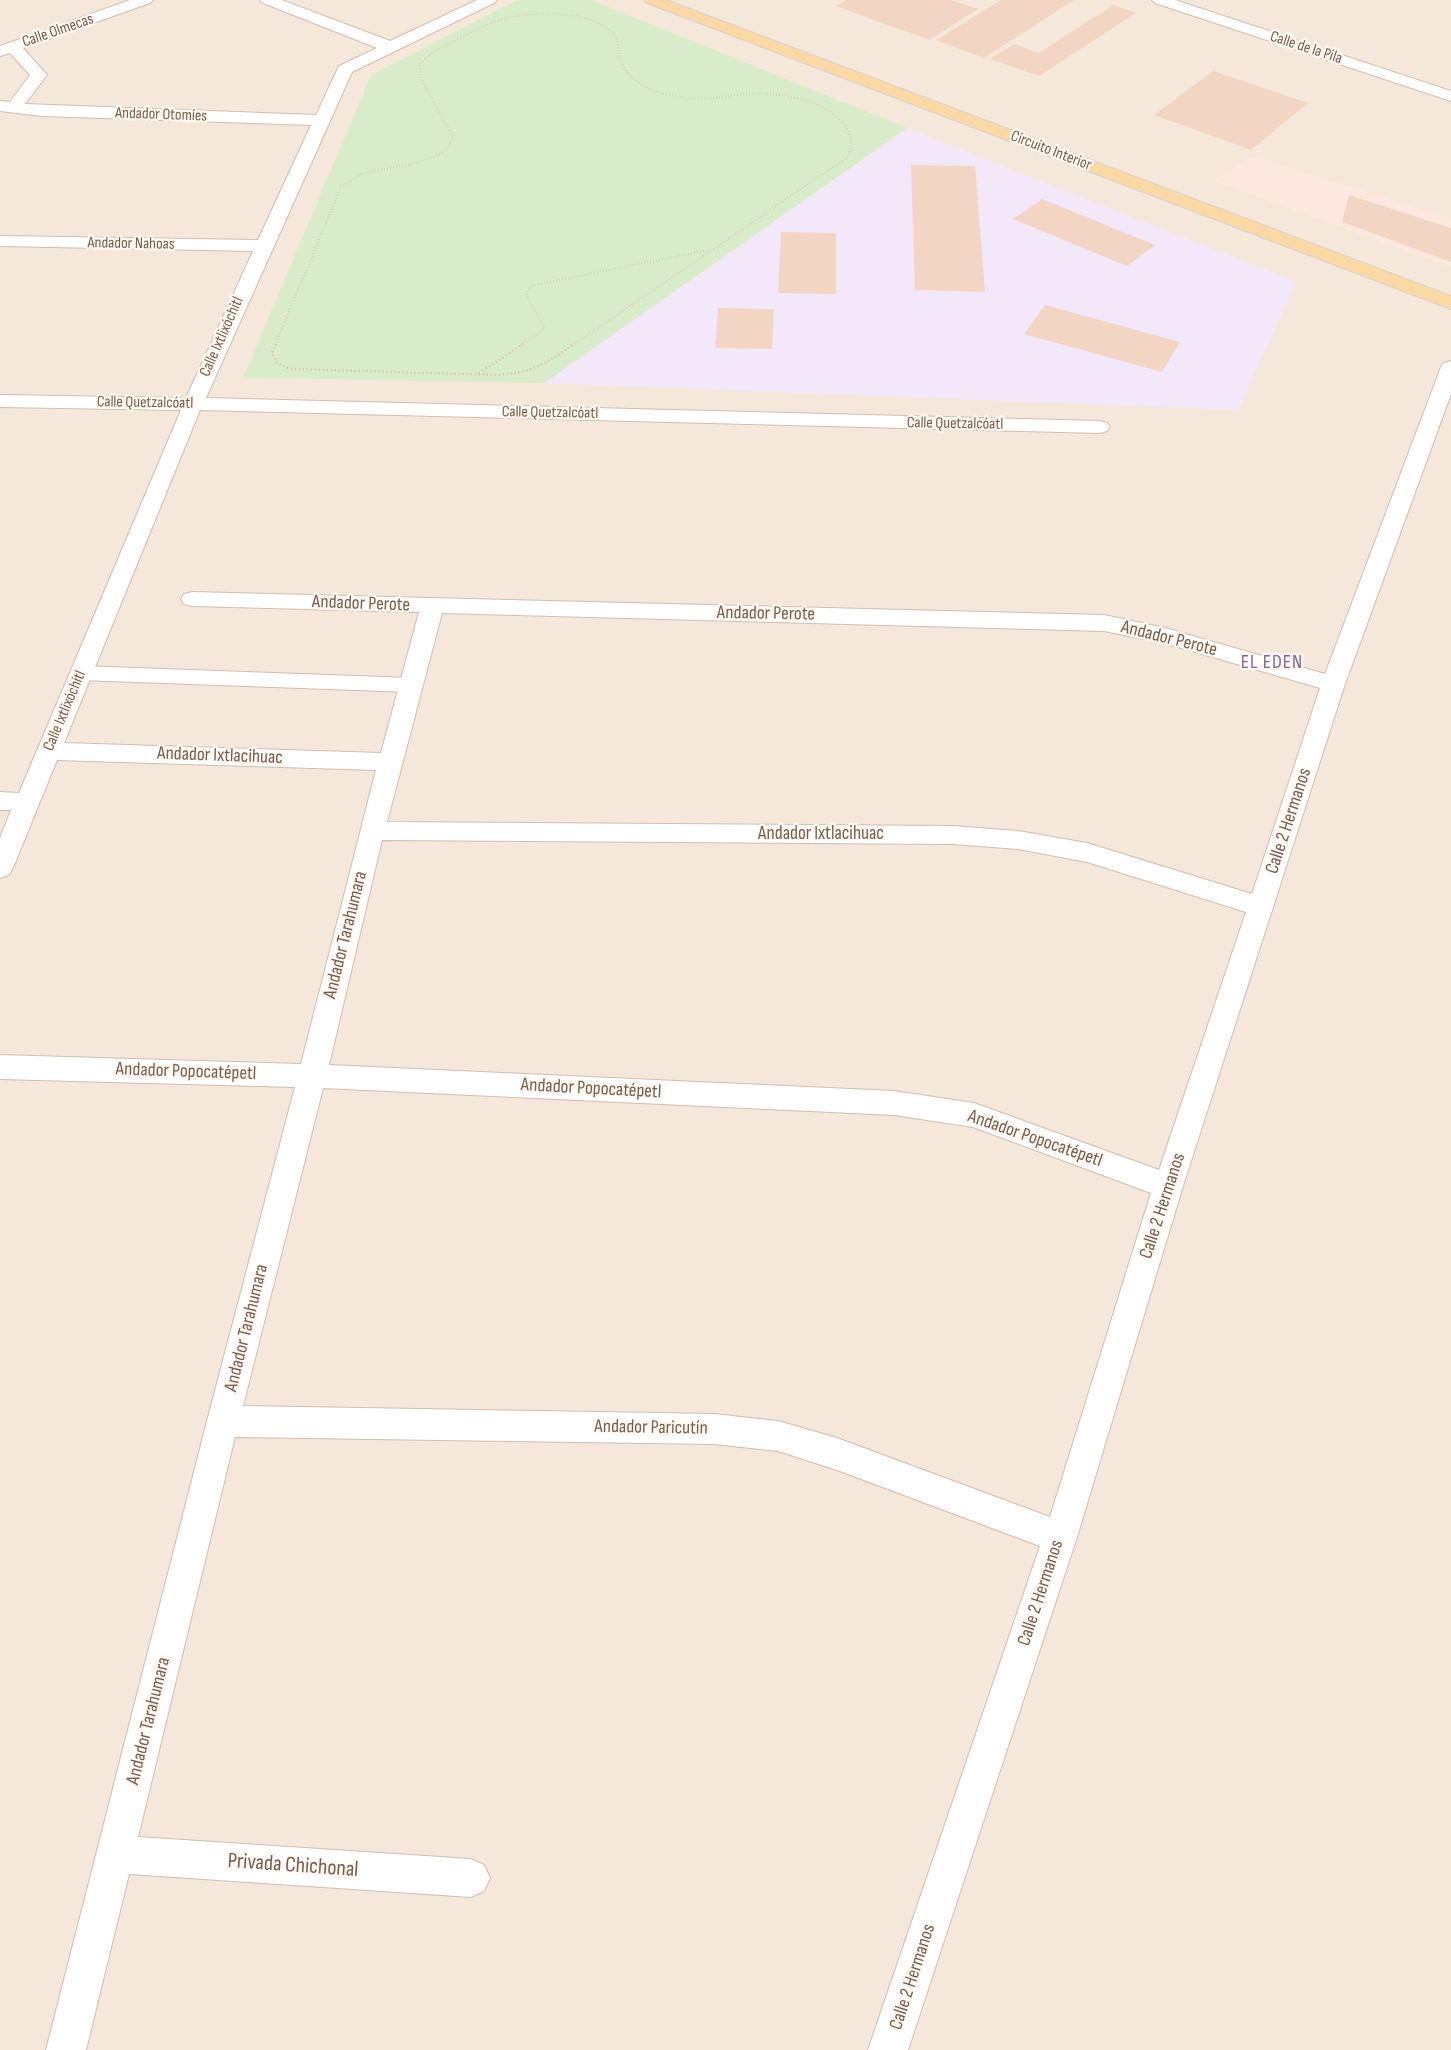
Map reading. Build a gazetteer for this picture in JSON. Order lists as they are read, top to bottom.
{
  "streets": {
    "main road": ["Circuito Interior"],
    "street": [
      "Calle Olmecas",
      "Calle de la Pila",
      "Andador Otomíes",
      "Andador Nahoas",
      "Calle Ixtlixóchitl",
      "Calle Quetzalcóatl",
      "Andador Perote",
      "Andador Ixtlacihuac",
      "Calle 2 Hermanos",
      "Andador Tarahumara",
      "Andador Popocatépetl",
      "Andador Paricutín",
      "Privada Chichonal"
    ]
  },
  "crossings": [
    ["Andador Otomíes", "Calle Ixtlixóchitl"],
    ["Andador Nahoas", "Calle Ixtlixóchitl"],
    ["Calle Ixtlixóchitl", "Calle Quetzalcóatl"],
    ["Calle Ixtlixóchitl", "Andador Ixtlacihuac"],
    ["Andador Perote", "Calle 2 Hermanos"],
    ["Andador Perote", "Andador Tarahumara"],
    ["Andador Ixtlacihuac", "Calle 2 Hermanos"],
    ["Andador Ixtlacihuac", "Andador Tarahumara"],
    ["Calle 2 Hermanos", "Andador Popocatépetl"],
    ["Calle 2 Hermanos", "Andador Paricutín"],
    ["Andador Tarahumara", "Andador Popocatépetl"],
    ["Andador Tarahumara", "Andador Paricutín"],
    ["Andador Tarahumara", "Privada Chichonal"]
  ],
  "districts": ["EL EDEN"]
}
